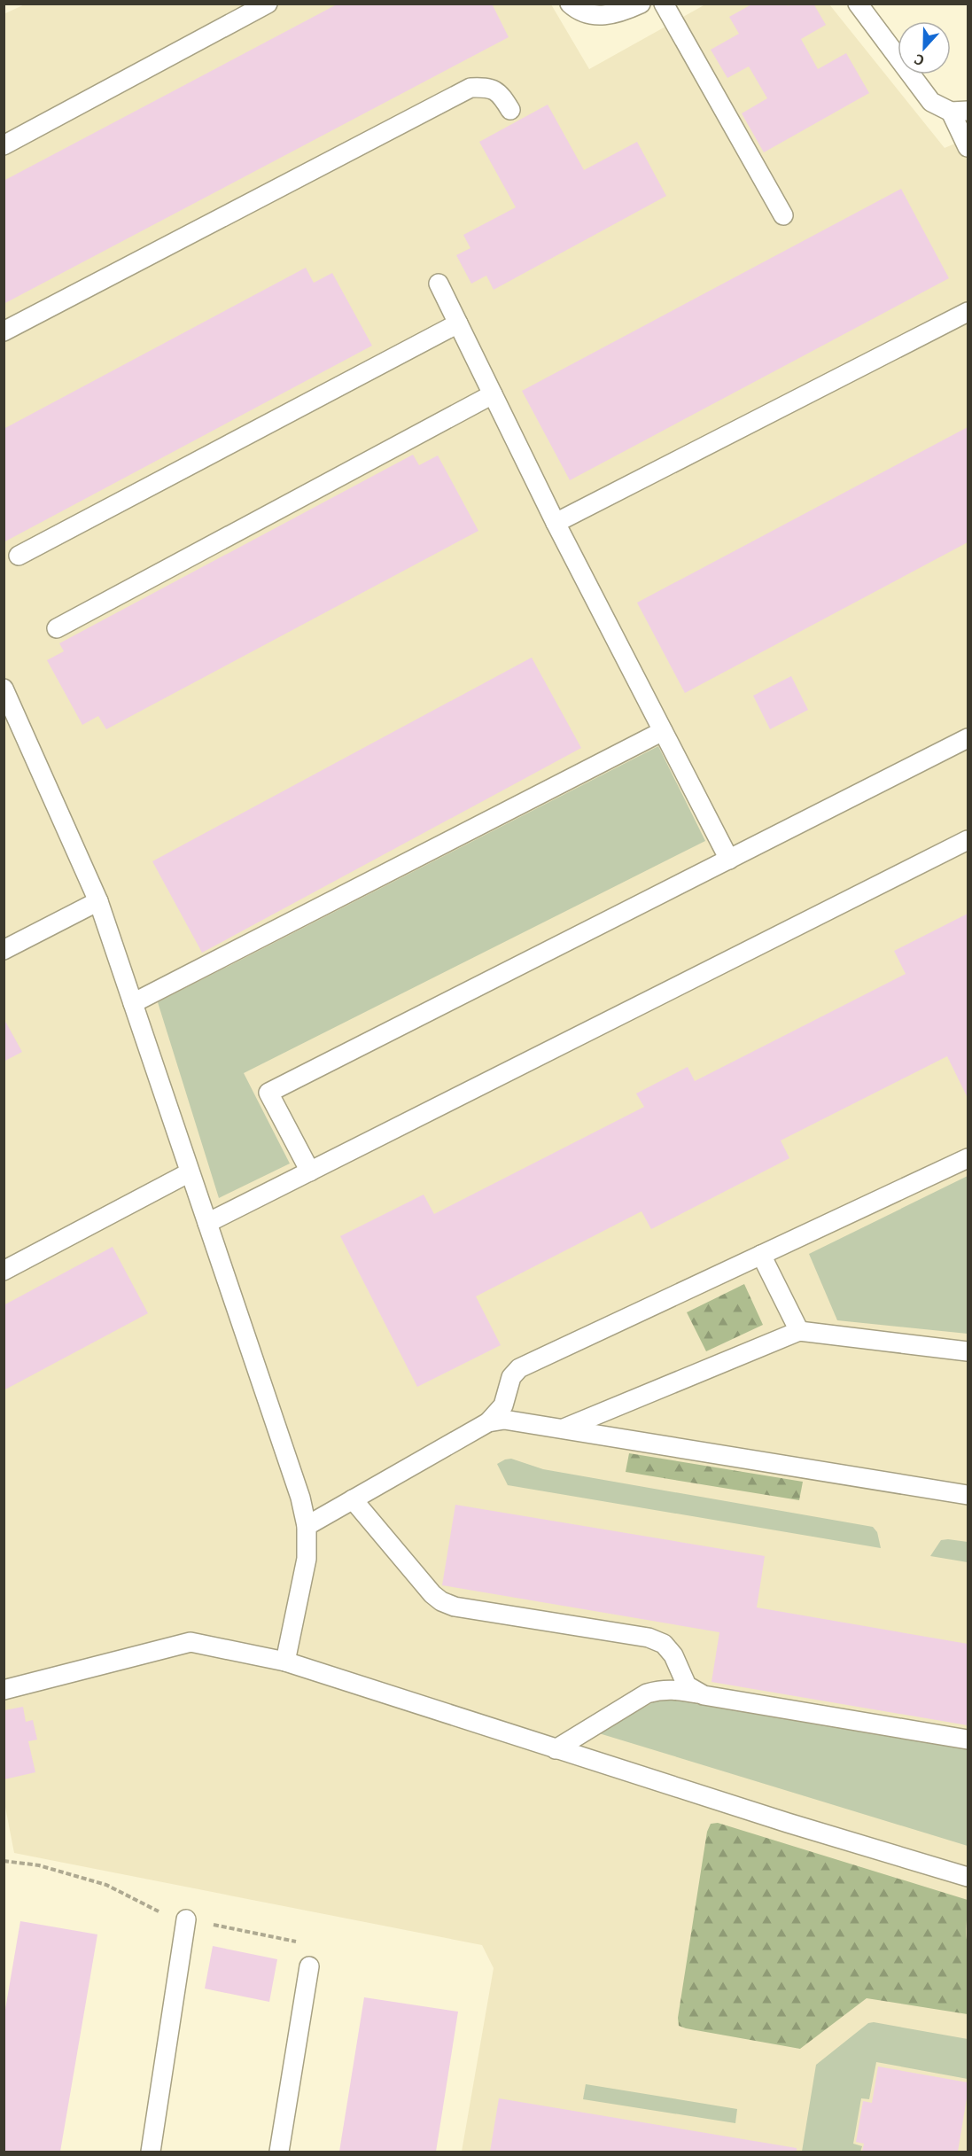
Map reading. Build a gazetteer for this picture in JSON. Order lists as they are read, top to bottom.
{
  "north": "bottom"
}
